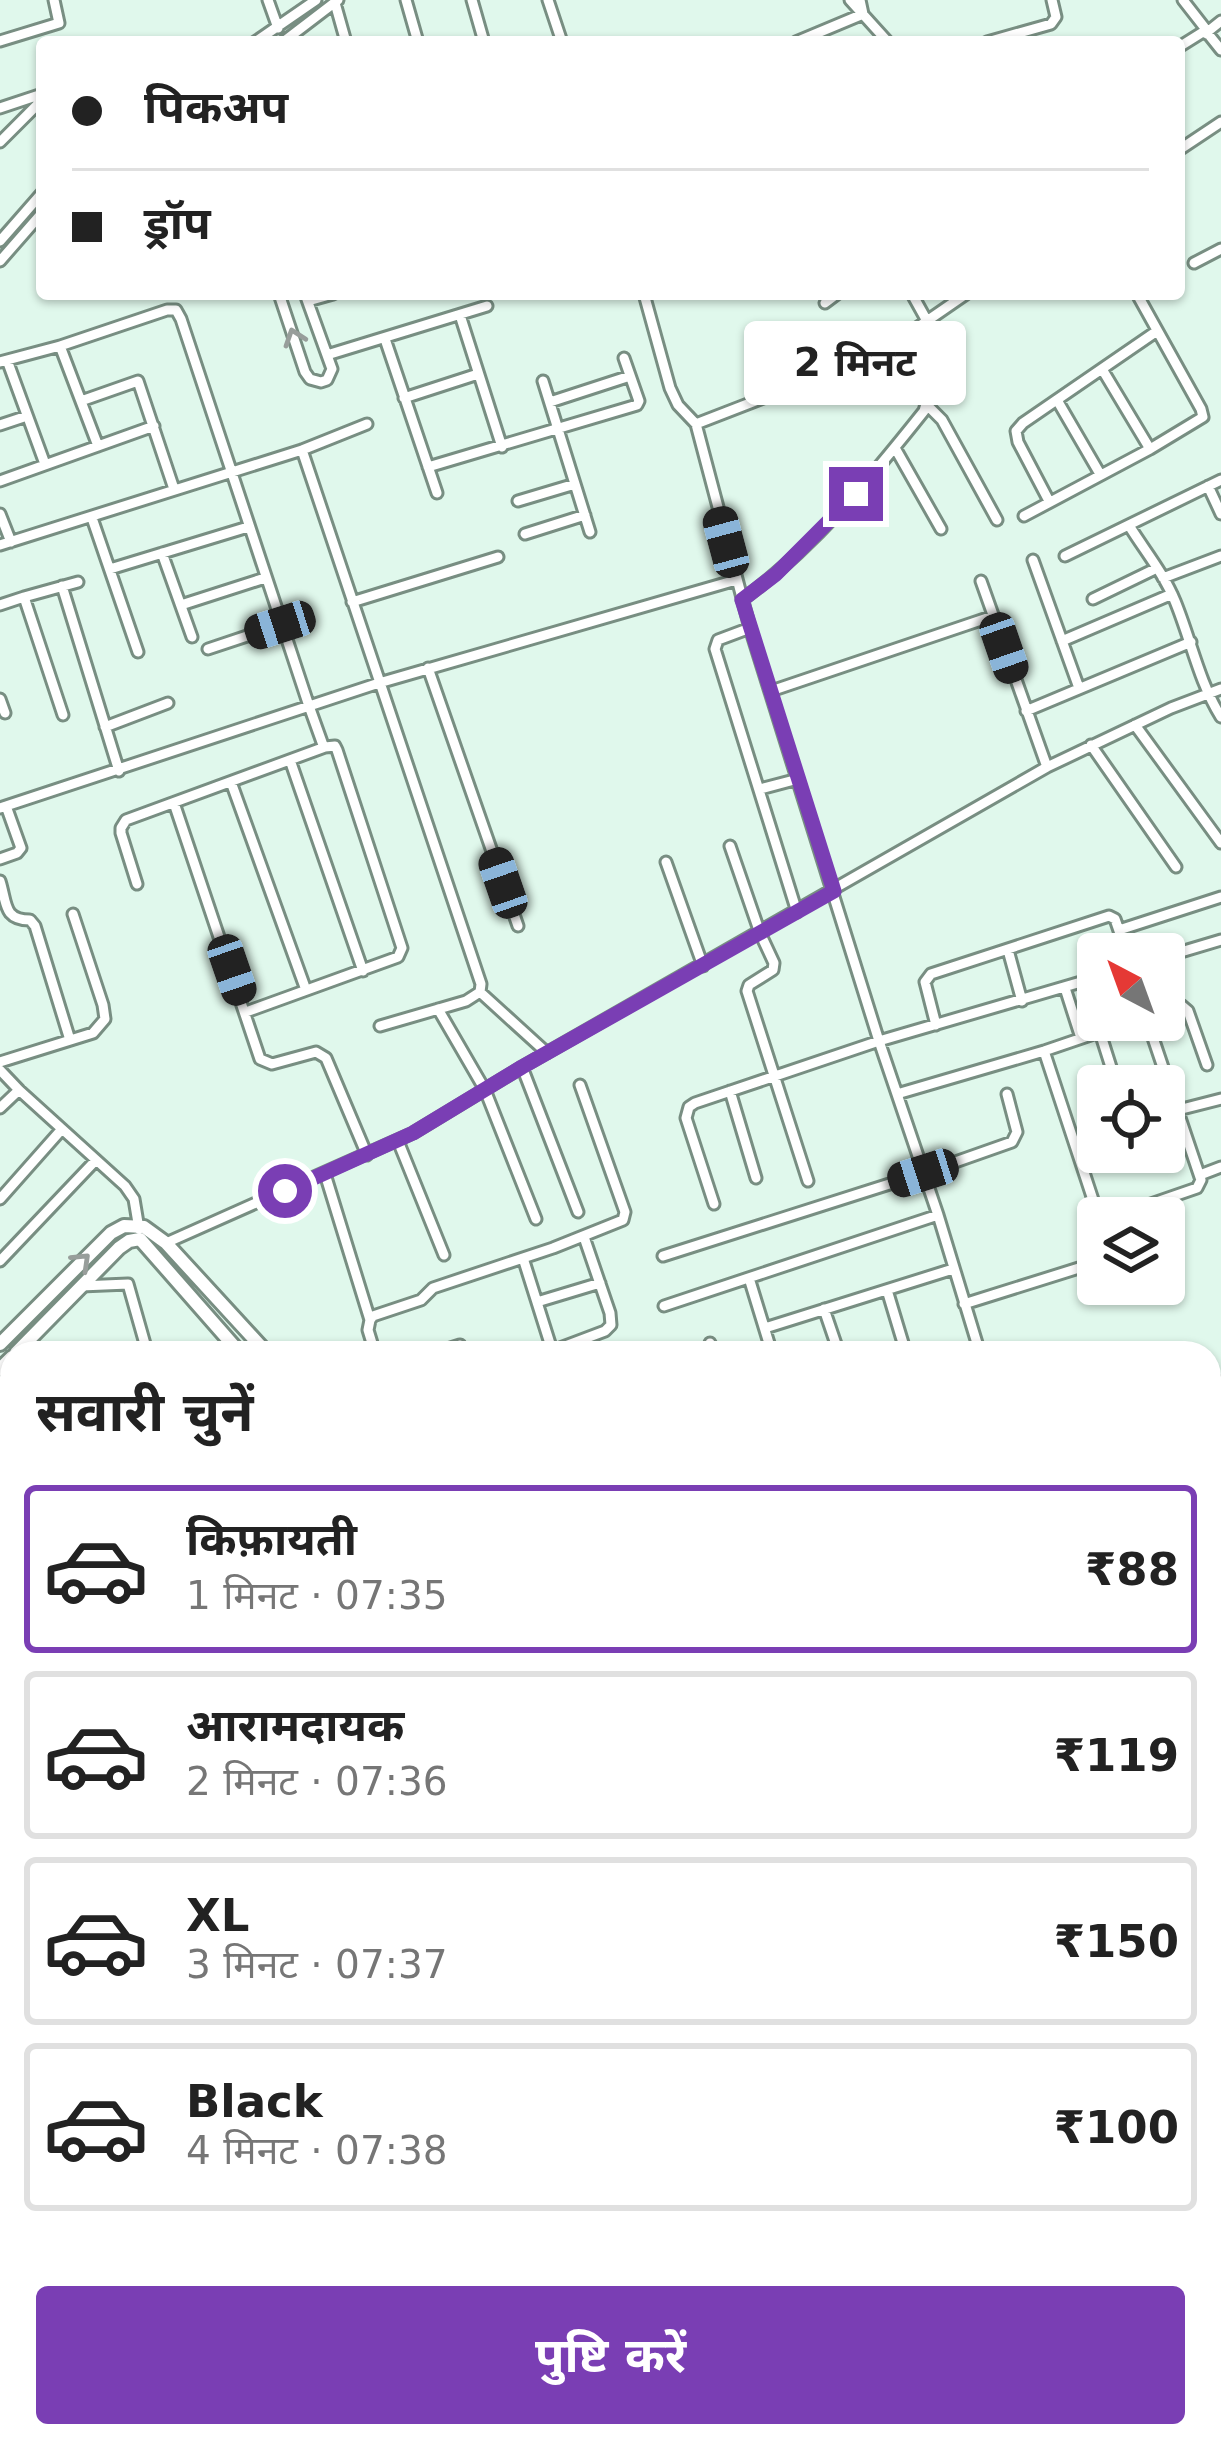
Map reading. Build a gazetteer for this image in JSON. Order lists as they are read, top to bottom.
{
  "north": "top left",
  "page": {
    "banner": ["पिकअप", "ड्रॉप"],
    "bubble": "2 मिनट",
    "heading": "सवारी चुनें",
    "list": [
      {
        "name": "किफ़ायती",
        "note": "1 मिनट · 07:35",
        "value": "₹88"
      },
      {
        "name": "आरामदायक",
        "note": "2 मिनट · 07:36",
        "value": "₹119"
      },
      {
        "name": "XL",
        "note": "3 मिनट · 07:37",
        "value": "₹150"
      },
      {
        "name": "Black",
        "note": "4 मिनट · 07:38",
        "value": "₹100"
      }
    ],
    "buttons": "पुष्टि करें"
  }
}
